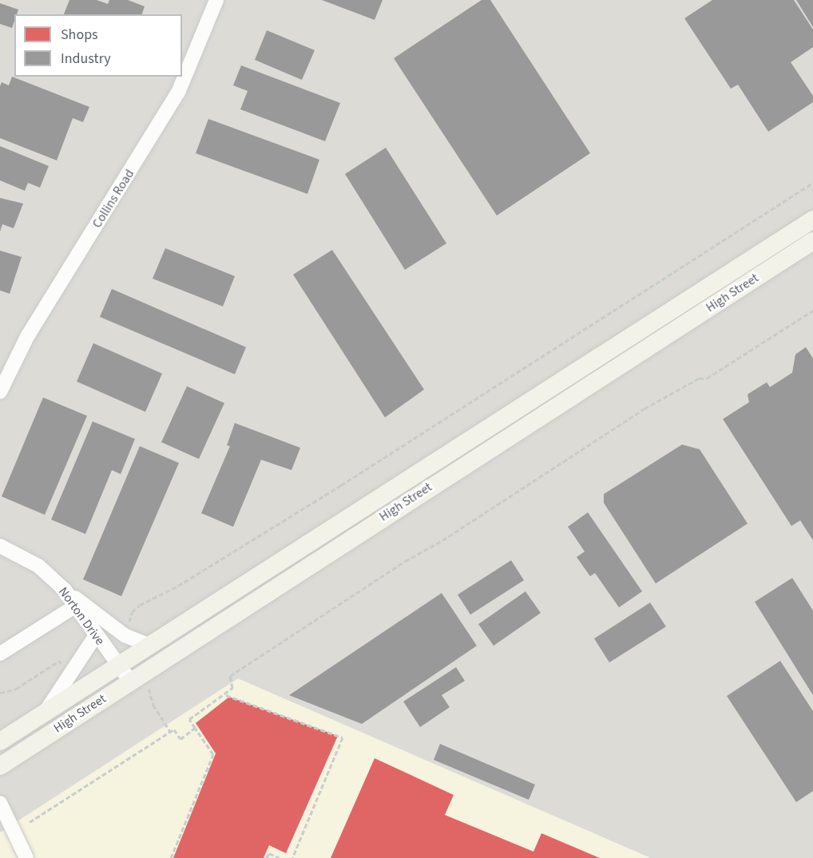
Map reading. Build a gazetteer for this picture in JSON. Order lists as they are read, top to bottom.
{
  "streets": {
    "main road": ["High Street"],
    "street": ["Collins Road", "Norton Drive"]
  },
  "crossings": [
    ["High Street", "Norton Drive"]
  ],
  "legend": ["Shops", "Industry"]
}
